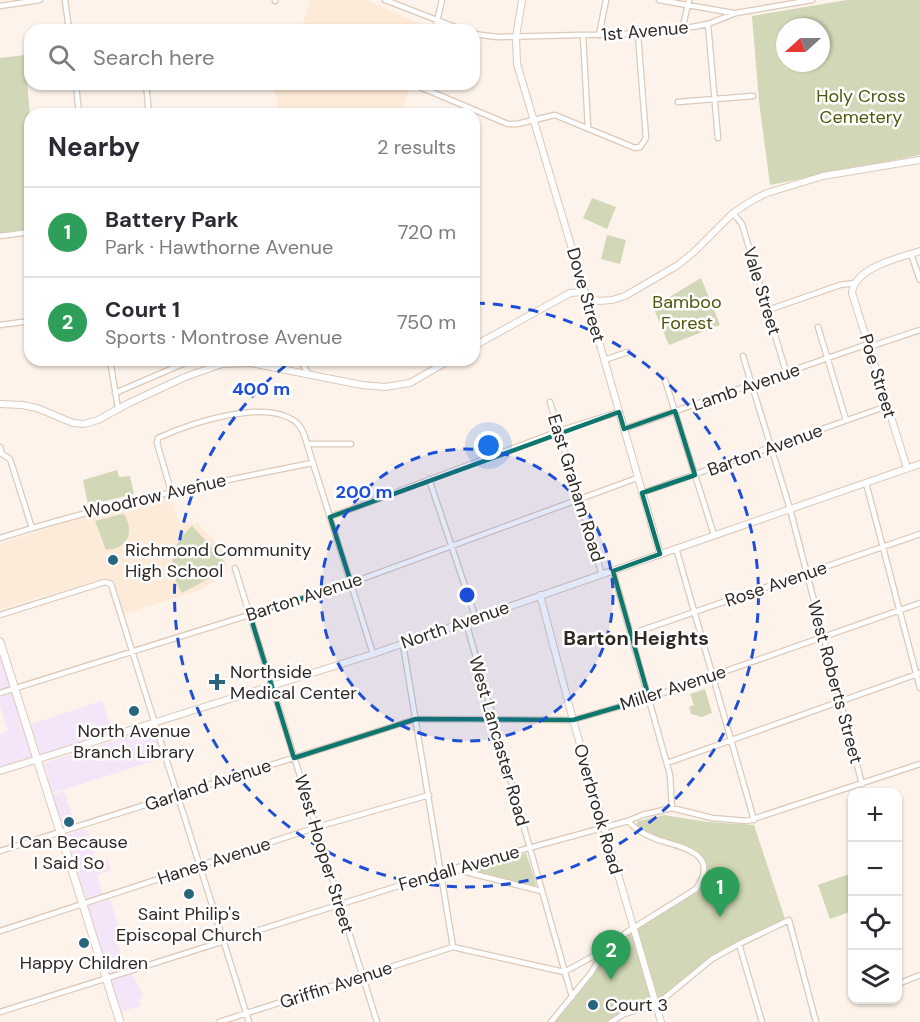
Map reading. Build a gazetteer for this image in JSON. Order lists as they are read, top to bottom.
{
  "streets": {
    "street": [
      "1st Avenue",
      "Vale Street",
      "Dove Street",
      "Poe Street",
      "Lamb Avenue",
      "Barton Avenue",
      "East Graham Road",
      "Woodrow Avenue",
      "Rose Avenue",
      "North Avenue",
      "West Roberts Street",
      "Miller Avenue",
      "West Lancaster Road",
      "Garland Avenue",
      "Overbrook Road",
      "West Hooper Street",
      "Hanes Avenue",
      "Fendall Avenue",
      "Griffin Avenue"
    ]
  },
  "crossings": [
    ["1st Avenue", "Dove Street"],
    ["Vale Street", "Lamb Avenue"],
    ["Dove Street", "Lamb Avenue"],
    ["Dove Street", "Barton Avenue"],
    ["Dove Street", "North Avenue"],
    ["Poe Street", "Lamb Avenue"],
    ["Poe Street", "Barton Avenue"],
    ["Poe Street", "North Avenue"],
    ["Lamb Avenue", "West Roberts Street"],
    ["Barton Avenue", "East Graham Road"],
    ["Barton Avenue", "West Roberts Street"],
    ["Barton Avenue", "West Hooper Street"],
    ["East Graham Road", "North Avenue"],
    ["Rose Avenue", "West Roberts Street"],
    ["North Avenue", "West Roberts Street"],
    ["North Avenue", "West Lancaster Road"],
    ["North Avenue", "Overbrook Road"],
    ["North Avenue", "West Hooper Street"],
    ["West Roberts Street", "Miller Avenue"],
    ["West Roberts Street", "Fendall Avenue"],
    ["Miller Avenue", "West Lancaster Road"],
    ["Miller Avenue", "Garland Avenue"],
    ["Miller Avenue", "Overbrook Road"],
    ["West Lancaster Road", "Fendall Avenue"],
    ["Garland Avenue", "West Hooper Street"],
    ["Overbrook Road", "Fendall Avenue"],
    ["West Hooper Street", "Hanes Avenue"],
    ["West Hooper Street", "Fendall Avenue"],
    ["West Hooper Street", "Griffin Avenue"]
  ],
  "districts": ["Barton Heights"],
  "parks": ["Holy Cross Cemetery", "Bamboo Forest"],
  "places": {
    "other": [
      "Richmond Community High School",
      "North Avenue Branch Library",
      "I Can Because I Said So",
      "Saint Philip's Episcopal Church",
      "Happy Children",
      "Court 3"
    ],
    "health": ["Northside Medical Center"]
  },
  "north": "left",
  "page": {
    "search": "Search here",
    "heading": ["Nearby", "2 results"],
    "list": [
      {
        "mark": "1",
        "name": "Battery Park",
        "note": "Park · Hawthorne Avenue",
        "value": "720 m"
      },
      {
        "mark": "2",
        "name": "Court 1",
        "note": "Sports · Montrose Avenue",
        "value": "750 m"
      }
    ],
    "map_buttons": ["+", "−"],
    "pins": ["1", "2"]
  },
  "rings": ["400 m", "200 m"]
}
